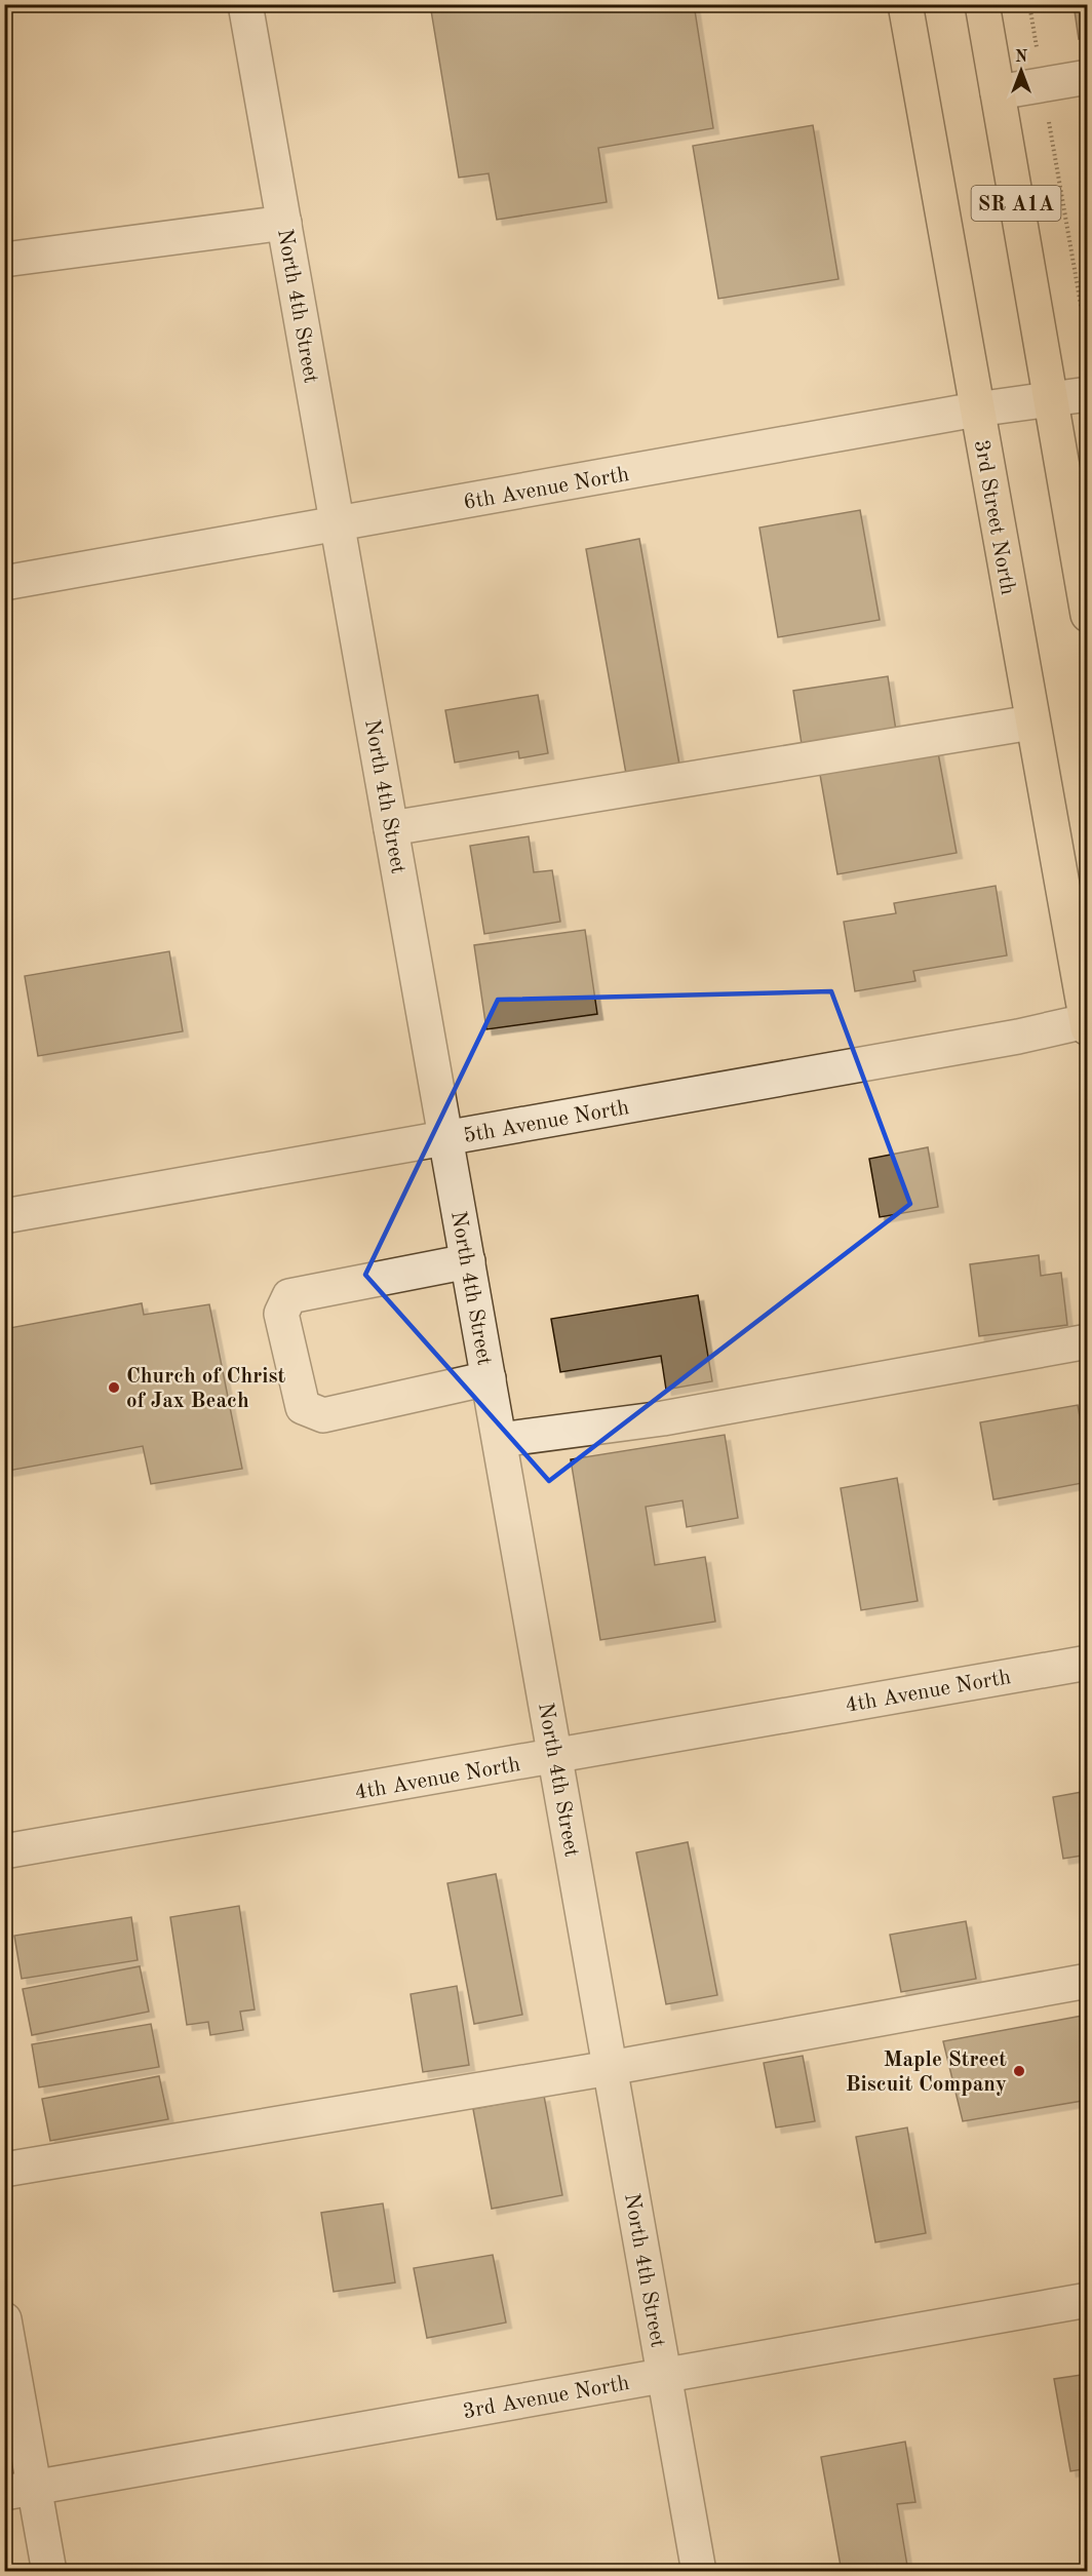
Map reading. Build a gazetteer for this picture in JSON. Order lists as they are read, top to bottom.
{
  "streets": {
    "main road": ["SR A1A", "3rd Street North"],
    "street": [
      "North 4th Street",
      "6th Avenue North",
      "5th Avenue North",
      "4th Avenue North",
      "3rd Avenue North"
    ]
  },
  "crossings": [
    ["SR A1A", "6th Avenue North"],
    ["North 4th Street", "6th Avenue North"],
    ["North 4th Street", "5th Avenue North"],
    ["North 4th Street", "4th Avenue North"],
    ["North 4th Street", "3rd Avenue North"],
    ["6th Avenue North", "3rd Street North"],
    ["3rd Street North", "5th Avenue North"]
  ],
  "places": ["Church of Christ of Jax Beach", "Maple Street Biscuit Company"],
  "north": "top"
}
